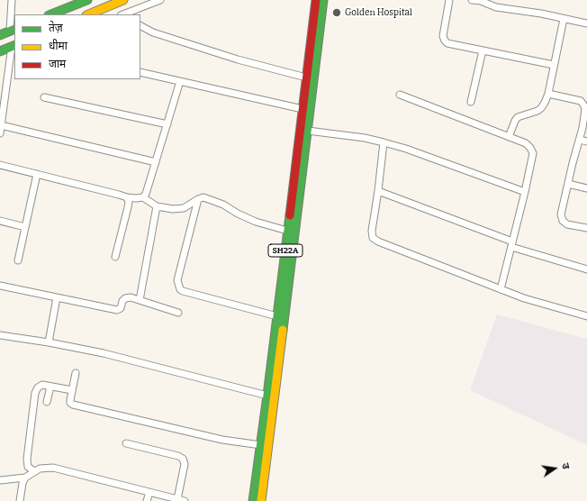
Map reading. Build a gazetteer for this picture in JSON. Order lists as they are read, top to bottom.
{
  "streets": {
    "main road": ["SH22A"]
  },
  "places": ["Golden Hospital"],
  "legend": ["तेज़", "धीमा", "जाम"],
  "north": "right"
}
